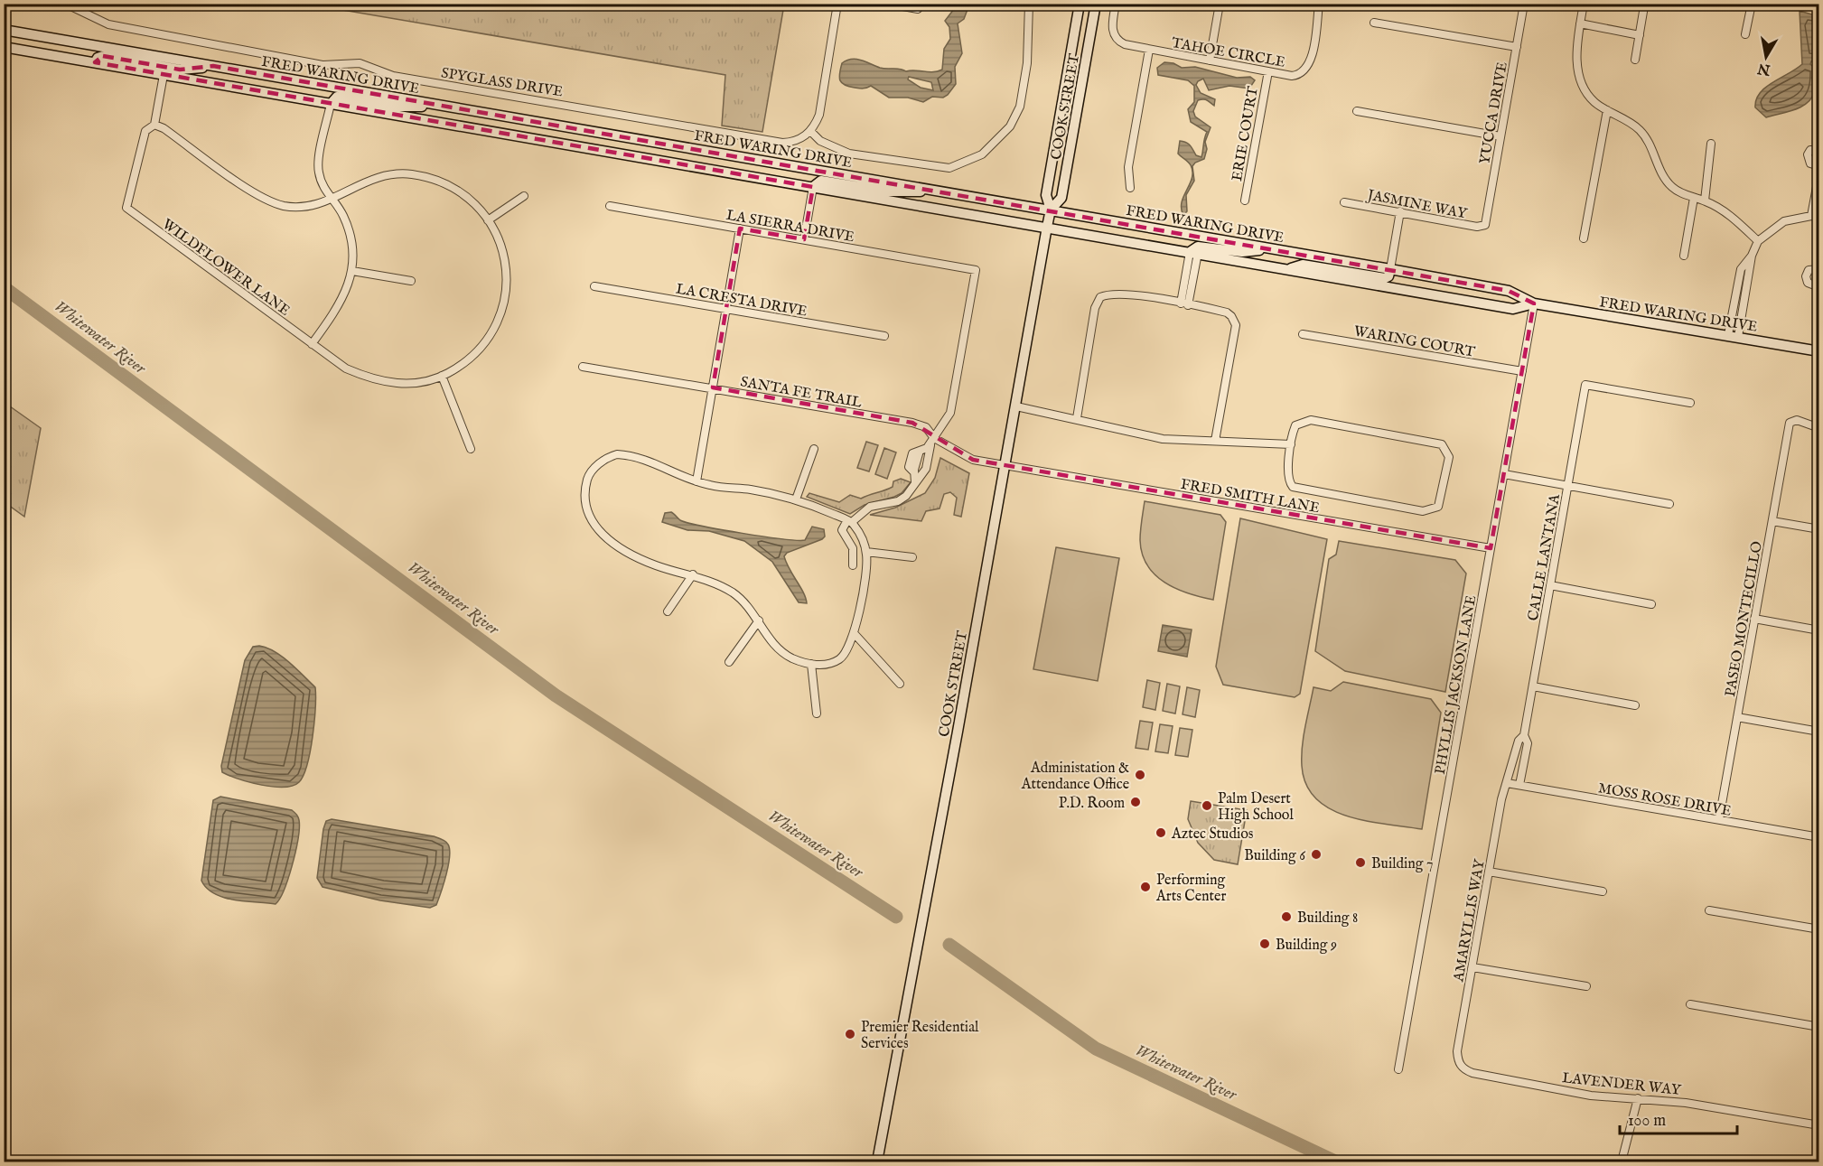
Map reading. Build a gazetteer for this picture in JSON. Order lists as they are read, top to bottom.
{
  "streets": {
    "main road": ["FRED WARING DRIVE", "COOK STREET"],
    "street": [
      "TAHOE CIRCLE",
      "SPYGLASS DRIVE",
      "YUCCA DRIVE",
      "ERIE COURT",
      "JASMINE WAY",
      "LA SIERRA DRIVE",
      "WILDFLOWER LANE",
      "LA CRESTA DRIVE",
      "WARING COURT",
      "SANTA FE TRAIL",
      "FRED SMITH LANE",
      "CALLE LANTANA",
      "PASEO MONTECILLO",
      "PHYLLIS JACKSON LANE",
      "MOSS ROSE DRIVE",
      "AMARYLLIS WAY",
      "LAVENDER WAY"
    ]
  },
  "crossings": [
    ["TAHOE CIRCLE", "ERIE COURT"],
    ["FRED WARING DRIVE", "COOK STREET"],
    ["FRED WARING DRIVE", "PHYLLIS JACKSON LANE"],
    ["COOK STREET", "SANTA FE TRAIL"],
    ["COOK STREET", "FRED SMITH LANE"],
    ["YUCCA DRIVE", "JASMINE WAY"],
    ["LA SIERRA DRIVE", "SANTA FE TRAIL"],
    ["WARING COURT", "PHYLLIS JACKSON LANE"],
    ["SANTA FE TRAIL", "FRED SMITH LANE"],
    ["FRED SMITH LANE", "PHYLLIS JACKSON LANE"],
    ["CALLE LANTANA", "MOSS ROSE DRIVE"],
    ["CALLE LANTANA", "AMARYLLIS WAY"],
    ["PASEO MONTECILLO", "MOSS ROSE DRIVE"],
    ["MOSS ROSE DRIVE", "AMARYLLIS WAY"],
    ["AMARYLLIS WAY", "LAVENDER WAY"]
  ],
  "water": ["Whitewater River"],
  "places": [
    "Administation & Attendance Office",
    "P.D. Room",
    "Palm Desert High School",
    "Aztec Studios",
    "Building 6",
    "Building 7",
    "Performing Arts Center",
    "Building 8",
    "Building 9",
    "Premier Residential Services"
  ],
  "scale_bar": "100 m",
  "north": "bottom"
}
